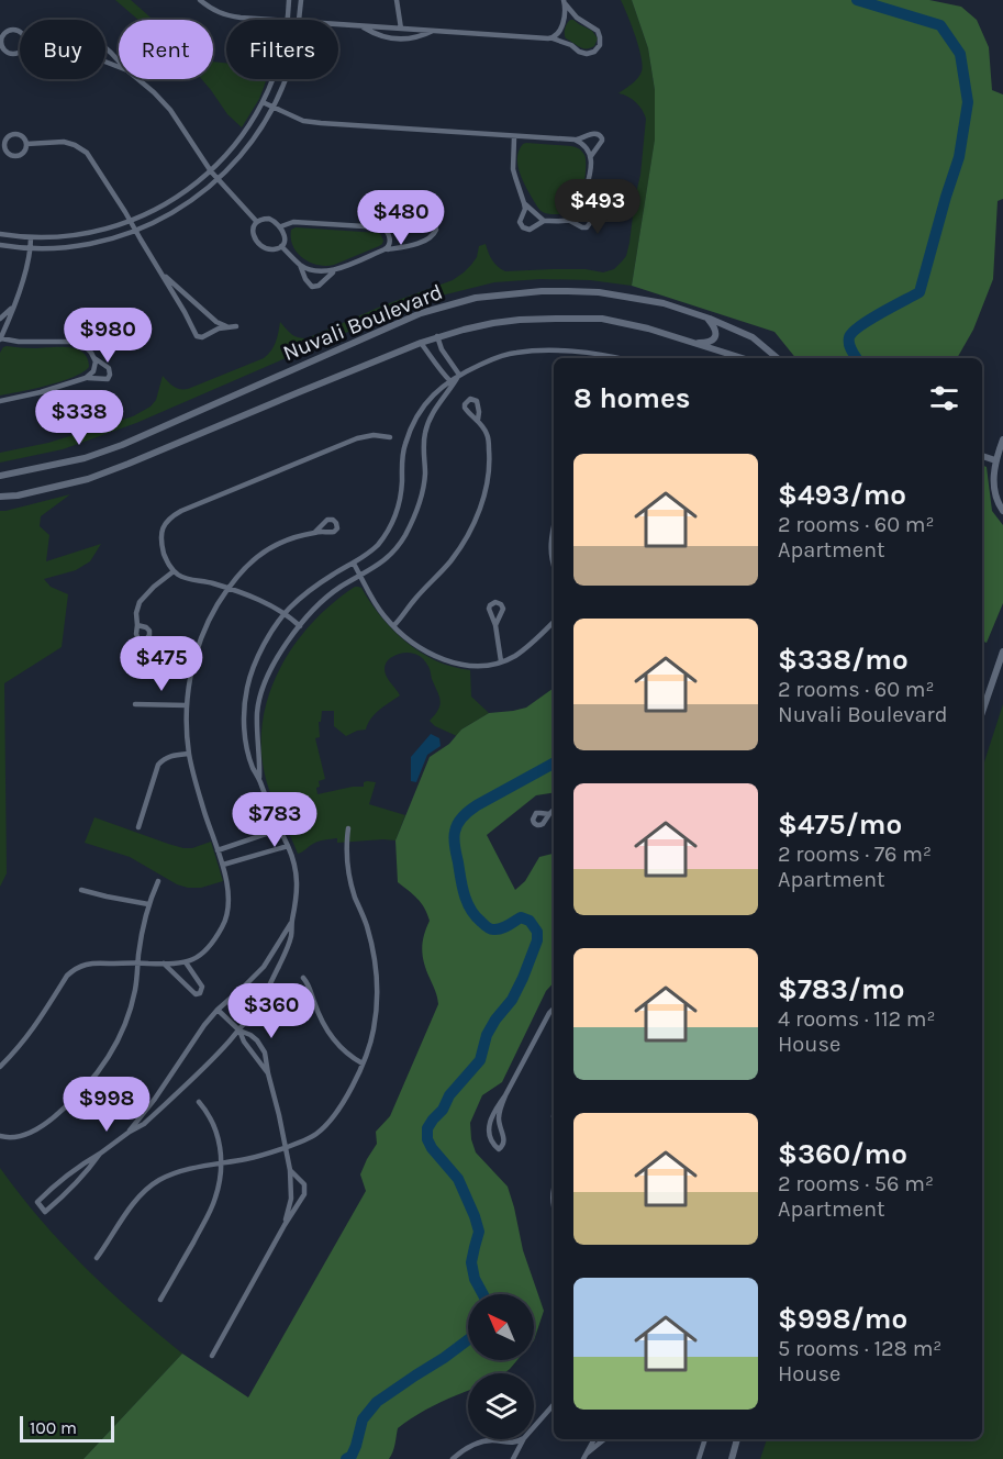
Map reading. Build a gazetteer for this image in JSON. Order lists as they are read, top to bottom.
{
  "streets": {
    "main road": ["Nuvali Boulevard"]
  },
  "scale_bar": "100 m",
  "north": "top left",
  "page": {
    "chip": ["Buy", "Rent", "Filters"],
    "price": [
      "$493",
      "$480",
      "$980",
      "$338",
      "$475",
      "$783",
      "$360",
      "$998"
    ],
    "heading": "8 homes",
    "list": [
      {
        "name": "$493/mo",
        "note": "2 rooms · 60 m² · Apartment"
      },
      {
        "name": "$338/mo",
        "note": "2 rooms · 60 m² · Nuvali Boulevard"
      },
      {
        "name": "$475/mo",
        "note": "2 rooms · 76 m² · Apartment"
      },
      {
        "name": "$783/mo",
        "note": "4 rooms · 112 m² · House"
      },
      {
        "name": "$360/mo",
        "note": "2 rooms · 56 m² · Apartment"
      },
      {
        "name": "$998/mo",
        "note": "5 rooms · 128 m² · House"
      }
    ],
    "scale": "100 m"
  }
}
